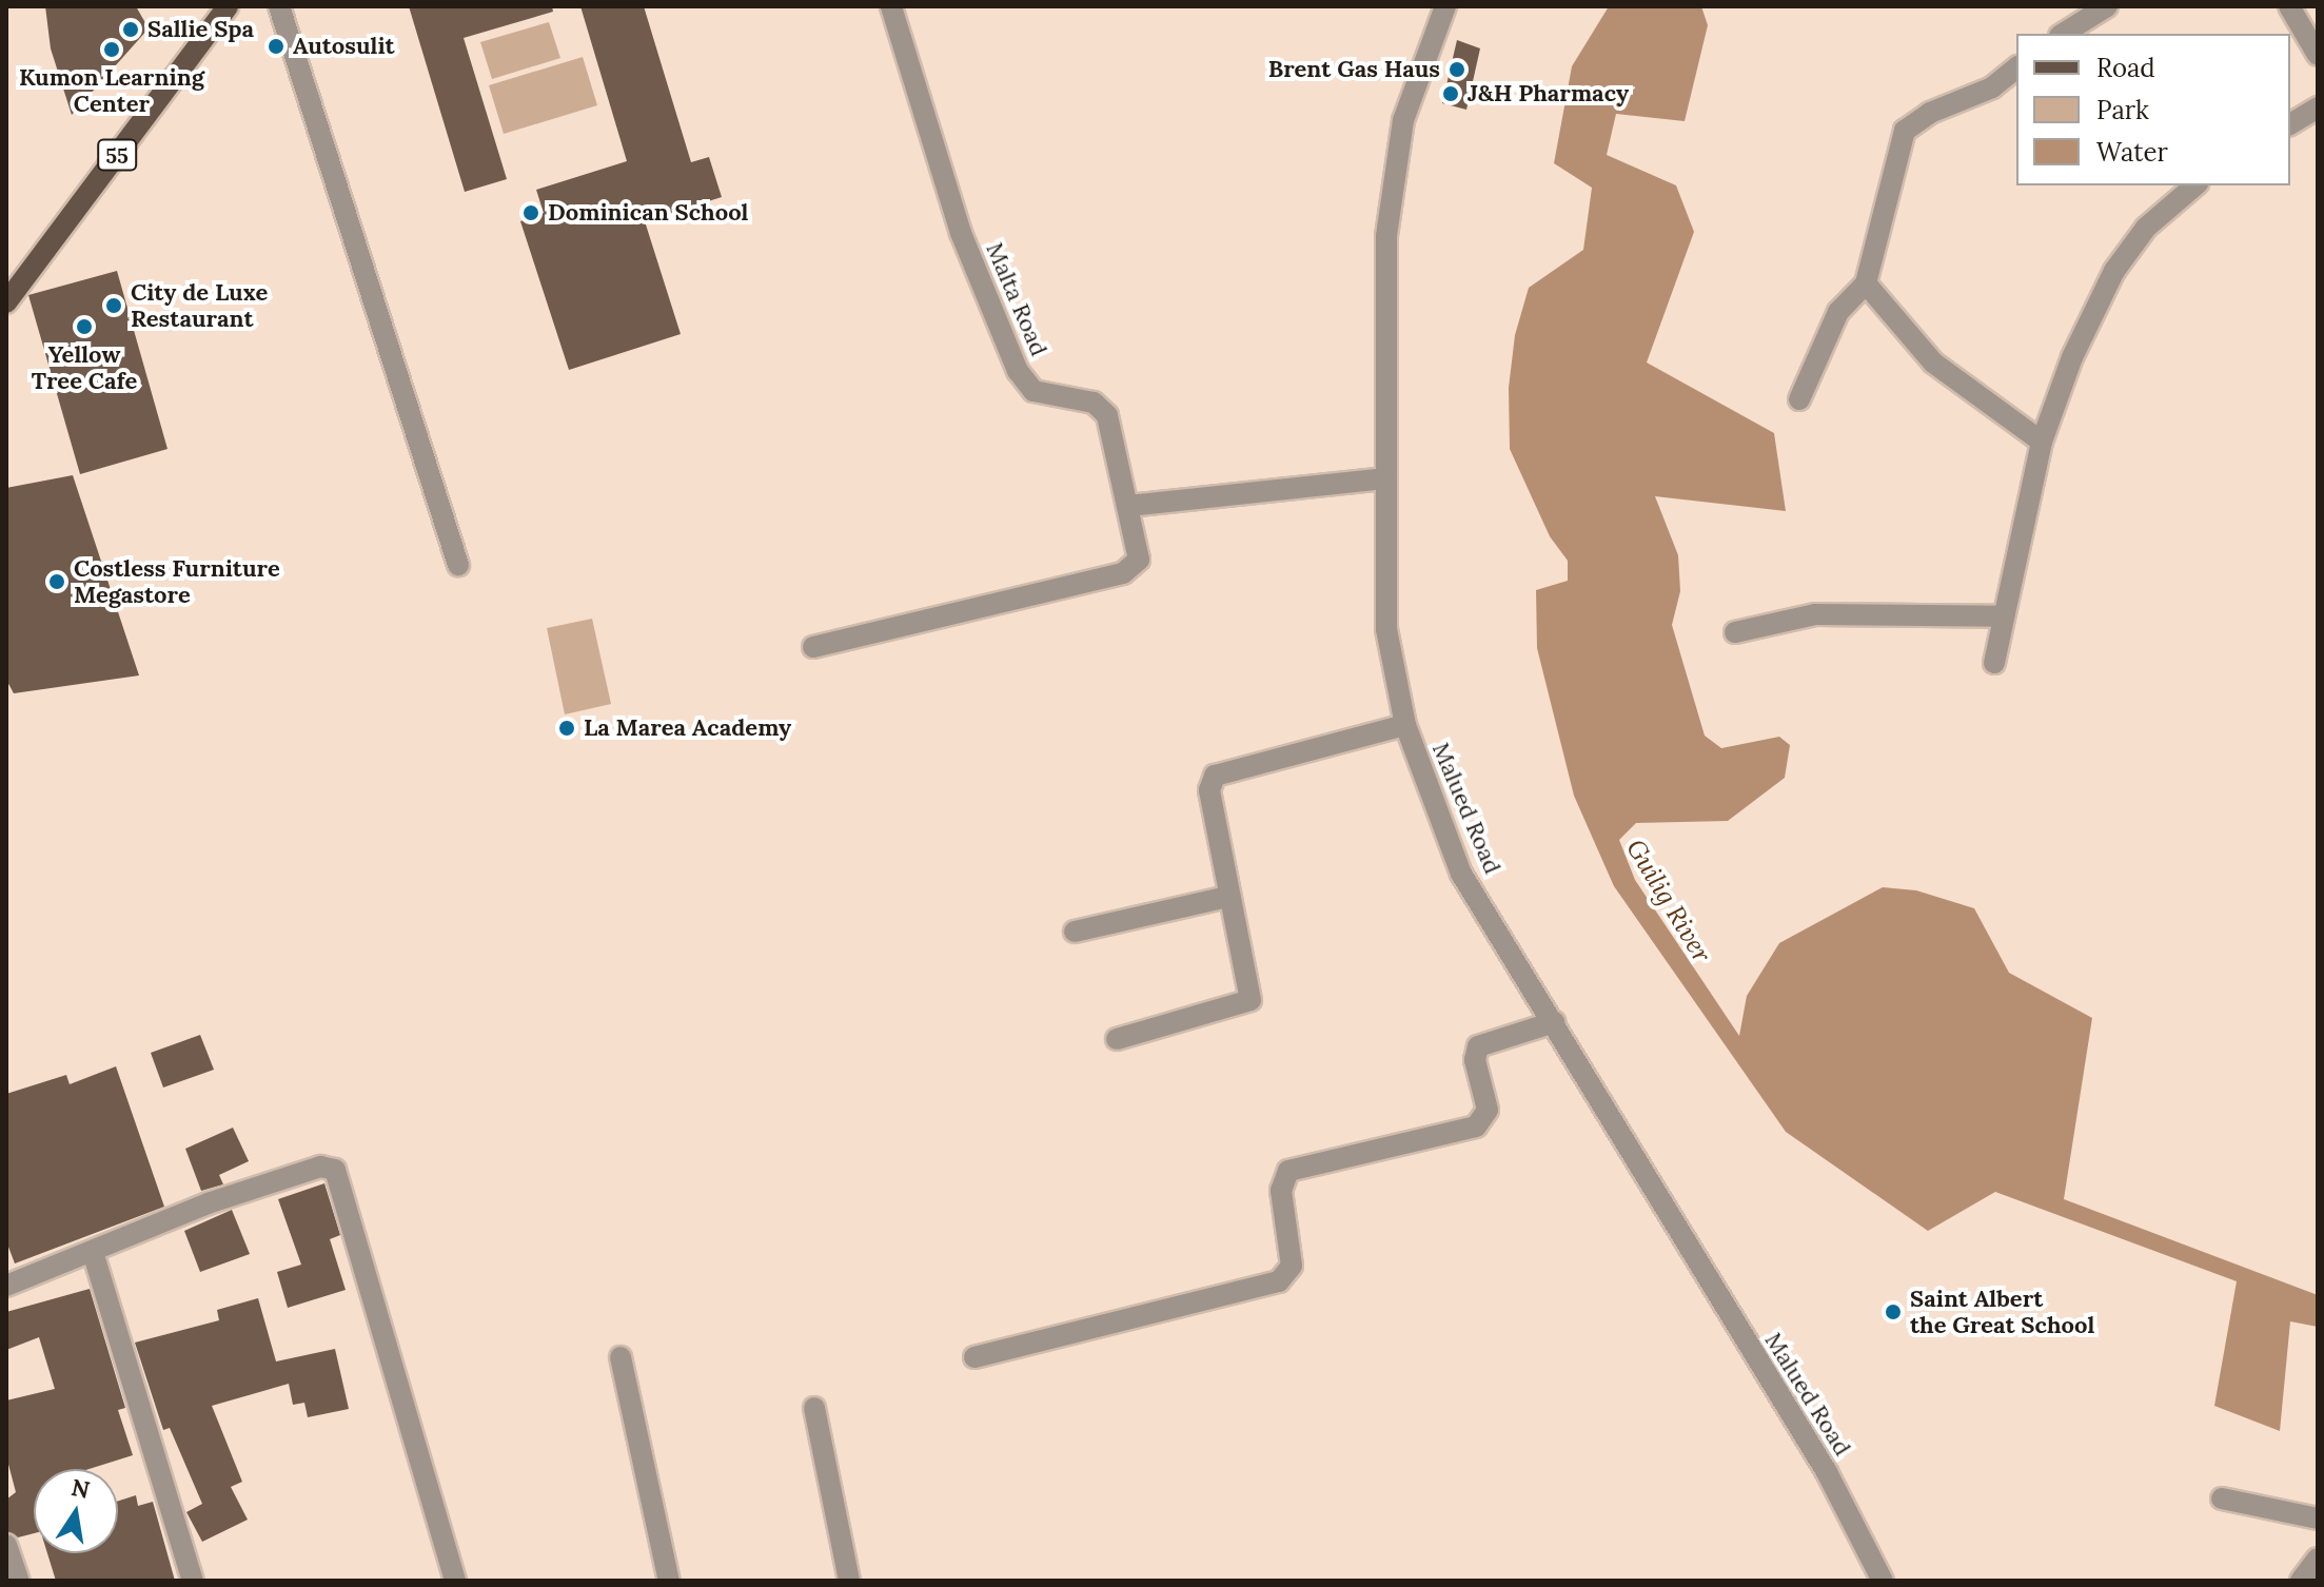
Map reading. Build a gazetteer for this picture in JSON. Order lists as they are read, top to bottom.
{
  "streets": {
    "main road": ["55"],
    "street": ["Malta Road", "Malued Road"]
  },
  "water": ["Guilig River"],
  "places": [
    "Sallie Spa",
    "Autosulit",
    "Kumon Learning Center",
    "Brent Gas Haus",
    "J&H Pharmacy",
    "Dominican School",
    "City de Luxe Restaurant",
    "Yellow Tree Cafe",
    "Costless Furniture Megastore",
    "La Marea Academy",
    "Saint Albert the Great School"
  ],
  "legend": ["Road", "Park", "Water"],
  "north": "top"
}
